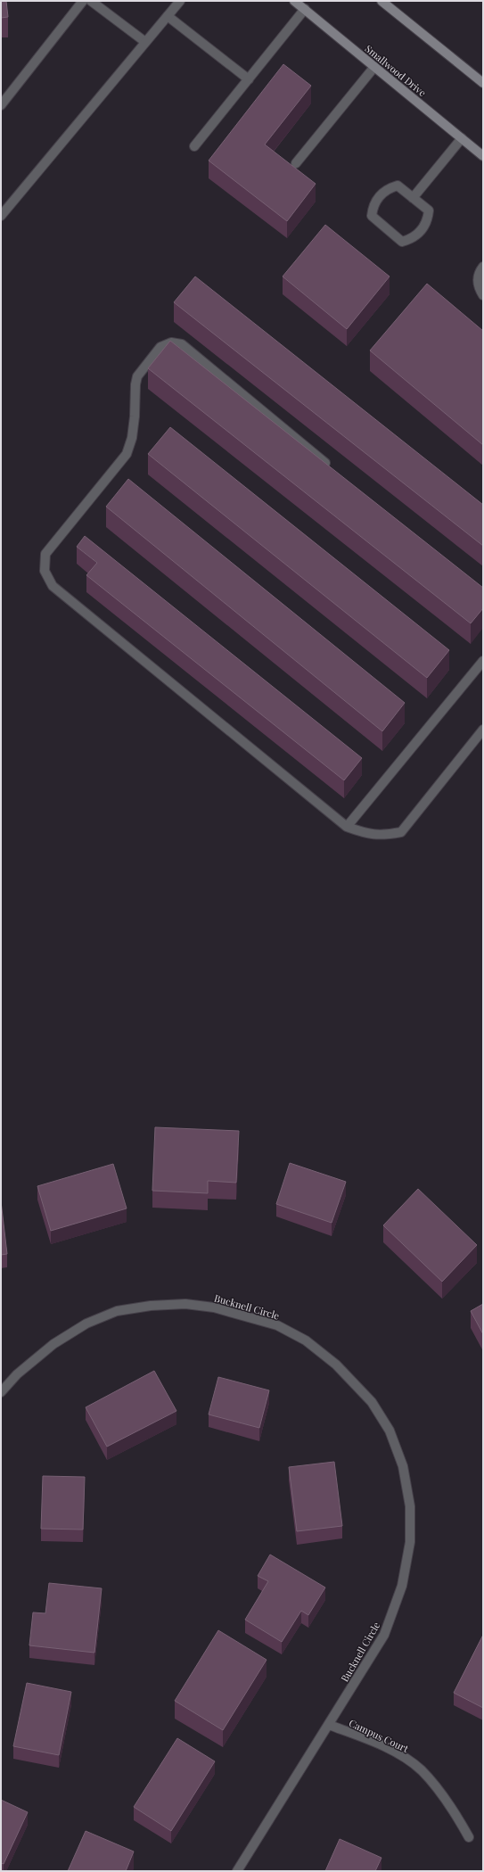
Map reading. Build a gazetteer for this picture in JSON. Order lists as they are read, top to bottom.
{
  "streets": {
    "main road": ["Smallwood Drive"],
    "street": ["Bucknell Circle", "Campus Court"]
  },
  "crossings": [
    ["Bucknell Circle", "Campus Court"]
  ]
}
